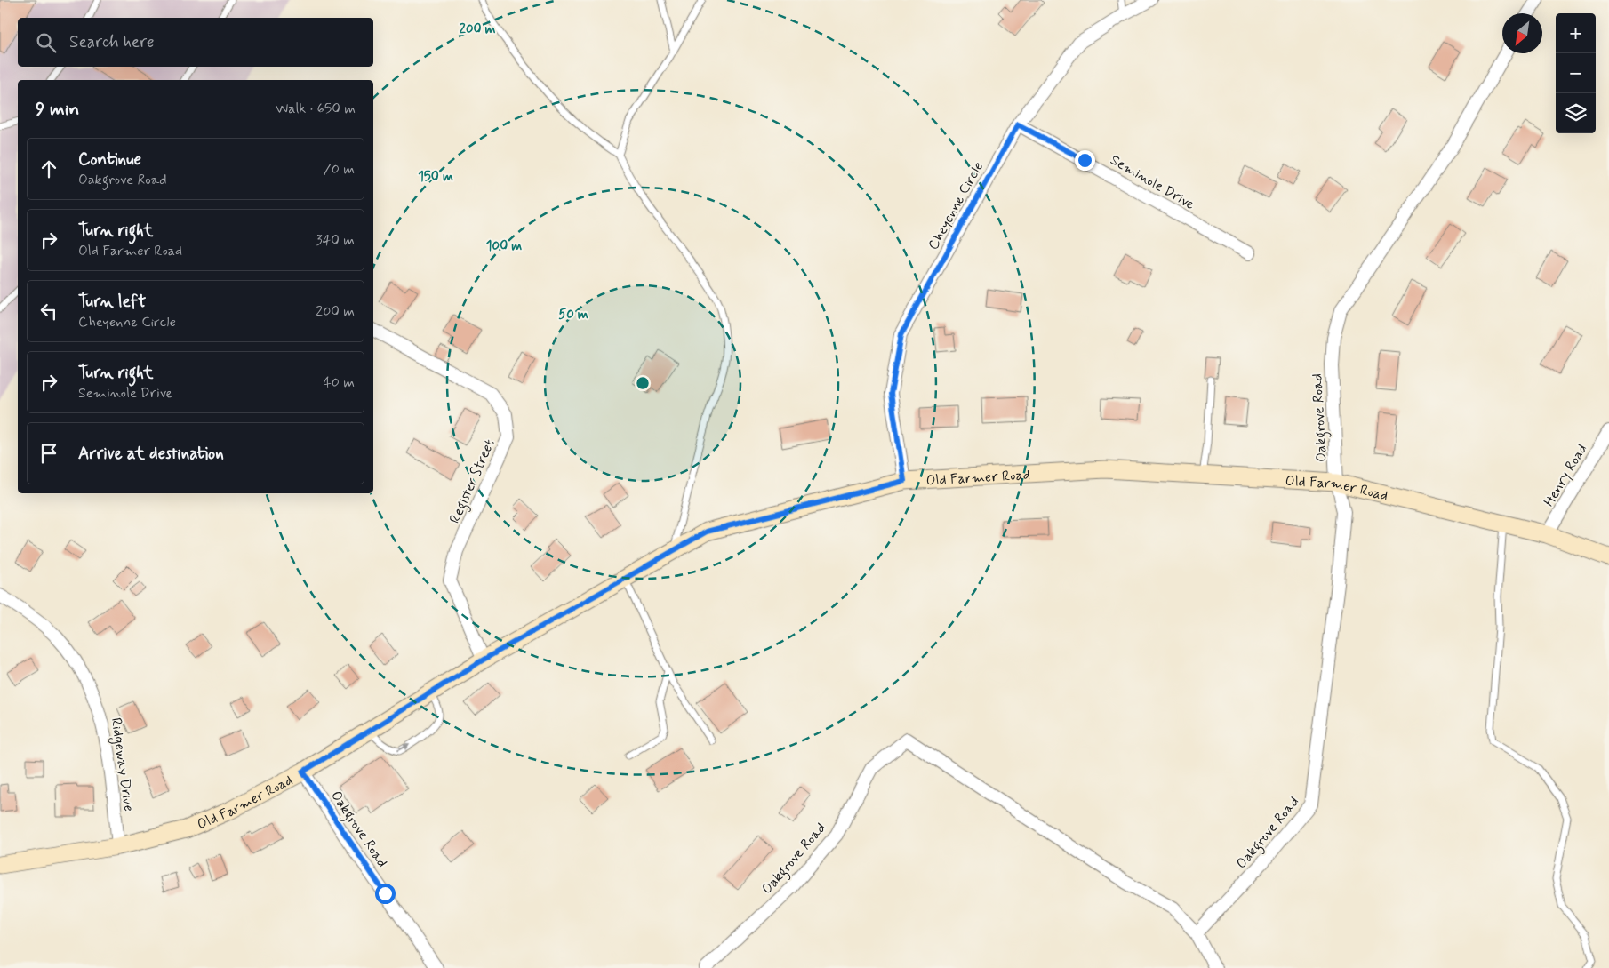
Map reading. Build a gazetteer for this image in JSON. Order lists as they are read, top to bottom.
{
  "streets": {
    "street": [
      "Seminole Drive",
      "Cheyenne Circle",
      "Oakgrove Road",
      "Henry Road",
      "Old Farmer Road",
      "Register Street",
      "Ridgeway Drive"
    ]
  },
  "crossings": [
    ["Seminole Drive", "Cheyenne Circle"],
    ["Cheyenne Circle", "Old Farmer Road"],
    ["Oakgrove Road", "Old Farmer Road"],
    ["Henry Road", "Old Farmer Road"],
    ["Old Farmer Road", "Register Street"],
    ["Old Farmer Road", "Ridgeway Drive"]
  ],
  "north": "bottom left",
  "page": {
    "map_buttons": ["+", "−"],
    "search": "Search here",
    "heading": ["9 min", "Walk · 650 m"],
    "list": [
      ["Continue", "Oakgrove Road", "70 m"],
      ["Turn right", "Old Farmer Road", "340 m"],
      ["Turn left", "Cheyenne Circle", "200 m"],
      ["Turn right", "Seminole Drive", "40 m"],
      "Arrive at destination"
    ]
  },
  "rings": [
    "200 m",
    "150 m",
    "100 m",
    "50 m"
  ]
}
